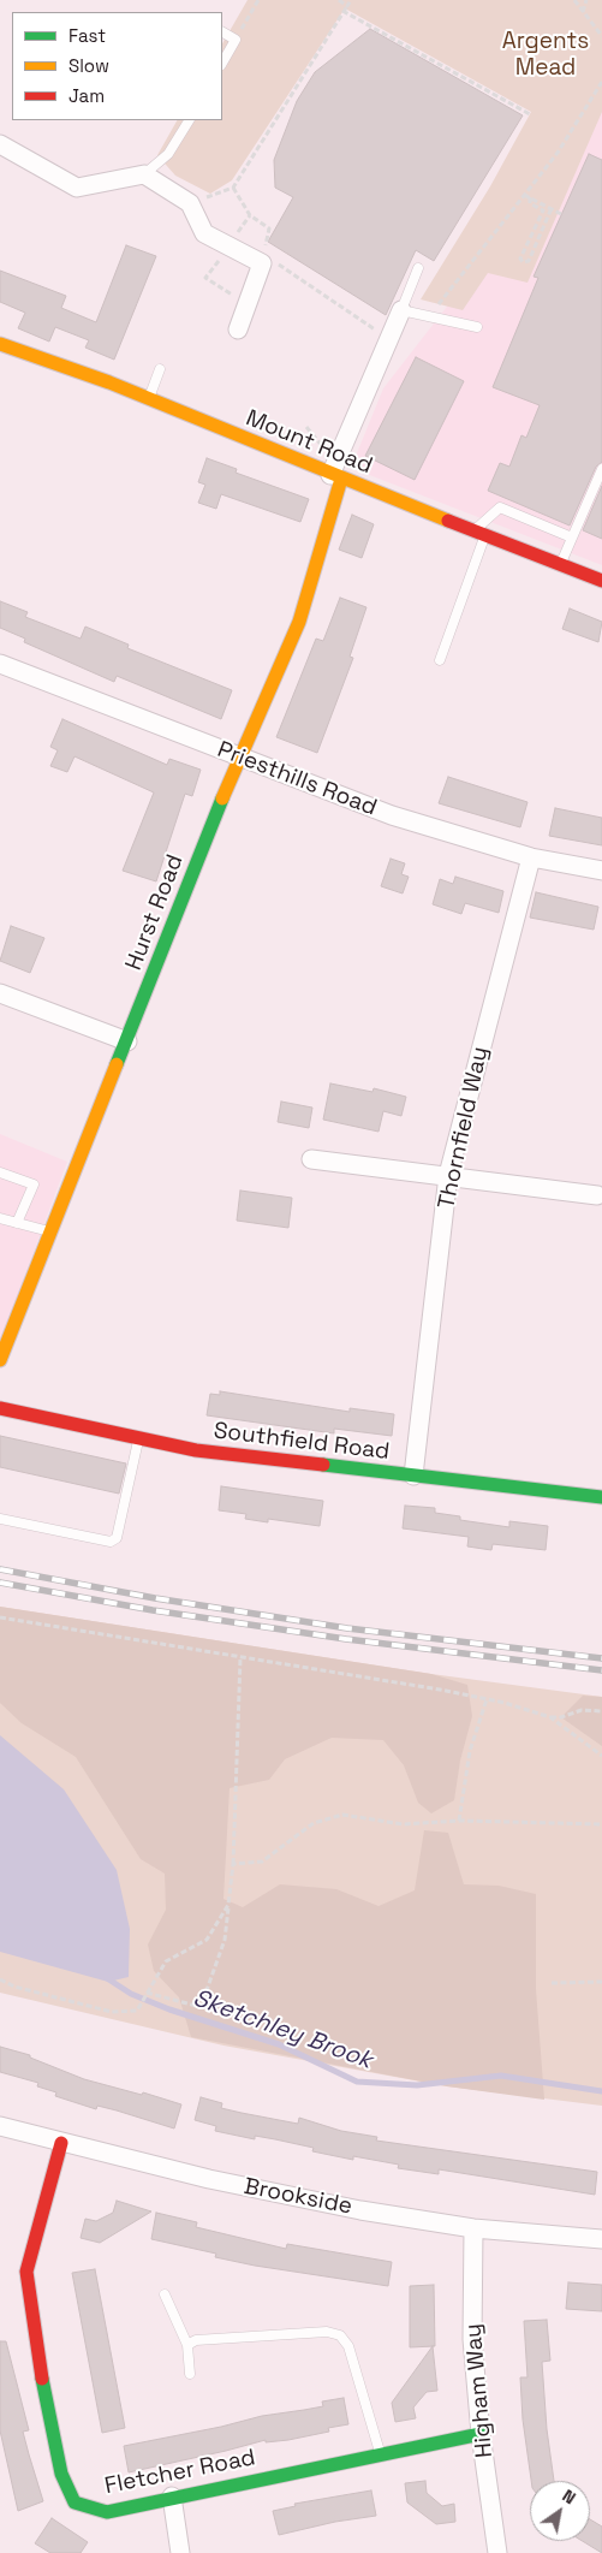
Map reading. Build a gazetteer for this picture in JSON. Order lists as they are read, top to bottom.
{
  "streets": {
    "street": [
      "Mount Road",
      "Priesthills Road",
      "Hurst Road",
      "Thornfield Way",
      "Southfield Road",
      "Brookside",
      "Higham Way",
      "Fletcher Road"
    ]
  },
  "crossings": [
    ["Mount Road", "Hurst Road"],
    ["Priesthills Road", "Hurst Road"],
    ["Priesthills Road", "Thornfield Way"],
    ["Thornfield Way", "Southfield Road"],
    ["Brookside", "Higham Way"],
    ["Brookside", "Fletcher Road"],
    ["Higham Way", "Fletcher Road"]
  ],
  "water": ["Sketchley Brook"],
  "parks": ["Argents Mead"],
  "legend": ["Fast", "Slow", "Jam"],
  "north": "top right"
}
